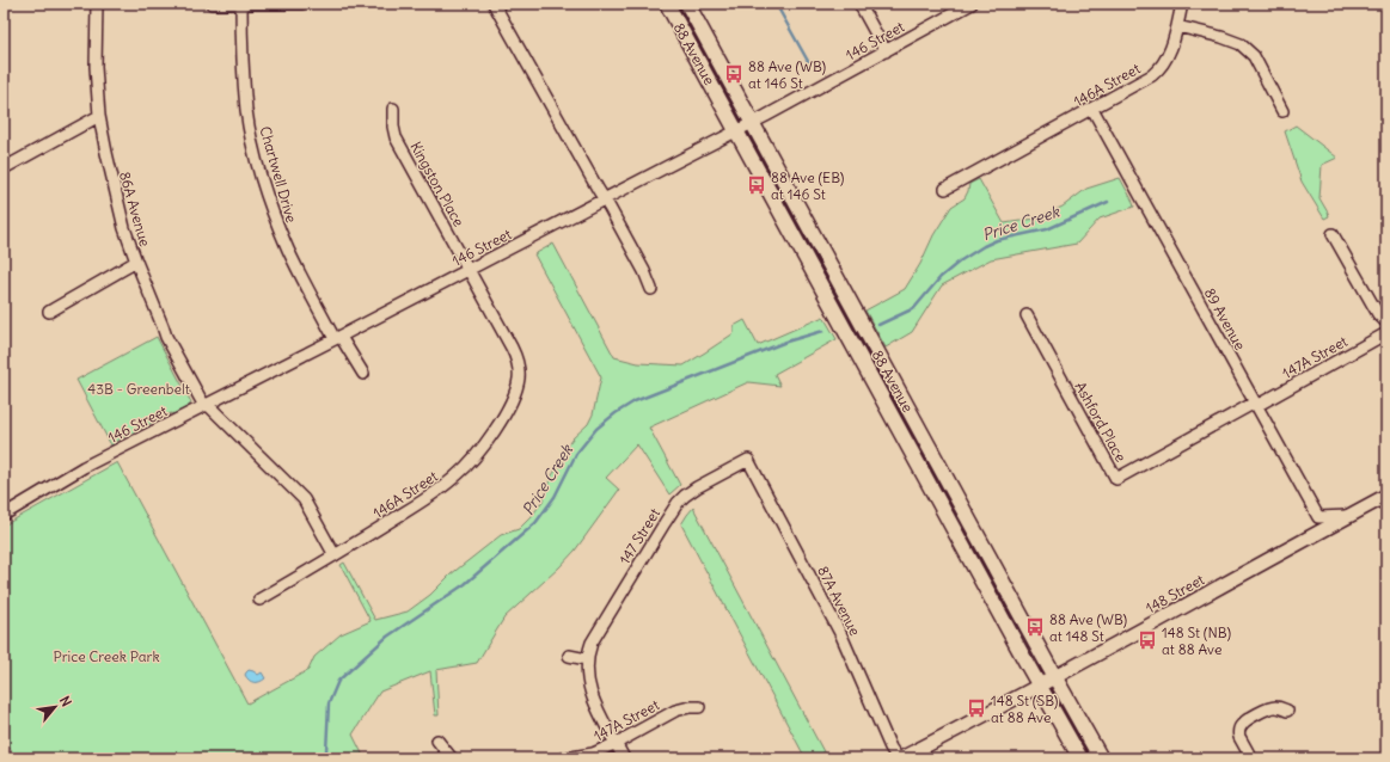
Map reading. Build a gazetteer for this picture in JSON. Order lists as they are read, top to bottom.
{
  "streets": {
    "main road": ["88 Avenue"],
    "street": [
      "146 Street",
      "146A Street",
      "Chartwell Drive",
      "Kingston Place",
      "86A Avenue",
      "89 Avenue",
      "147A Street",
      "Ashford Place",
      "147 Street",
      "148 Street",
      "87A Avenue"
    ]
  },
  "crossings": [
    ["146 Street", "88 Avenue"],
    ["146 Street", "Chartwell Drive"],
    ["146 Street", "Kingston Place"],
    ["146 Street", "86A Avenue"],
    ["88 Avenue", "148 Street"],
    ["146A Street", "Kingston Place"],
    ["146A Street", "86A Avenue"],
    ["146A Street", "89 Avenue"],
    ["89 Avenue", "147A Street"],
    ["89 Avenue", "Ashford Place"],
    ["89 Avenue", "148 Street"],
    ["147A Street", "Ashford Place"],
    ["147 Street", "87A Avenue"]
  ],
  "water": ["Price Creek"],
  "parks": ["43B - Greenbelt", "Price Creek Park"],
  "places": {
    "bus stop": [
      "88 Ave (WB) at 146 St",
      "88 Ave (EB) at 146 St",
      "88 Ave (WB) at 148 St",
      "148 St (NB) at 88 Ave",
      "148 St (SB) at 88 Ave"
    ]
  },
  "north": "top right"
}
